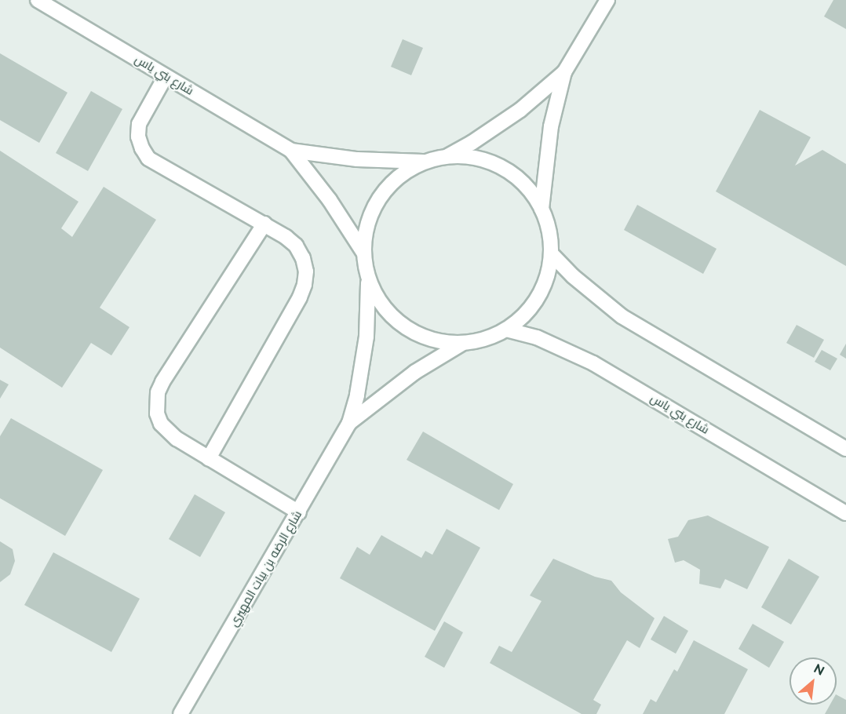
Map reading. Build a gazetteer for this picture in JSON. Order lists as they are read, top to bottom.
{
  "streets": {
    "street": ["شارع بني ياس", "شارع الرضه بن بيات المهيري"]
  },
  "north": "top right"
}
